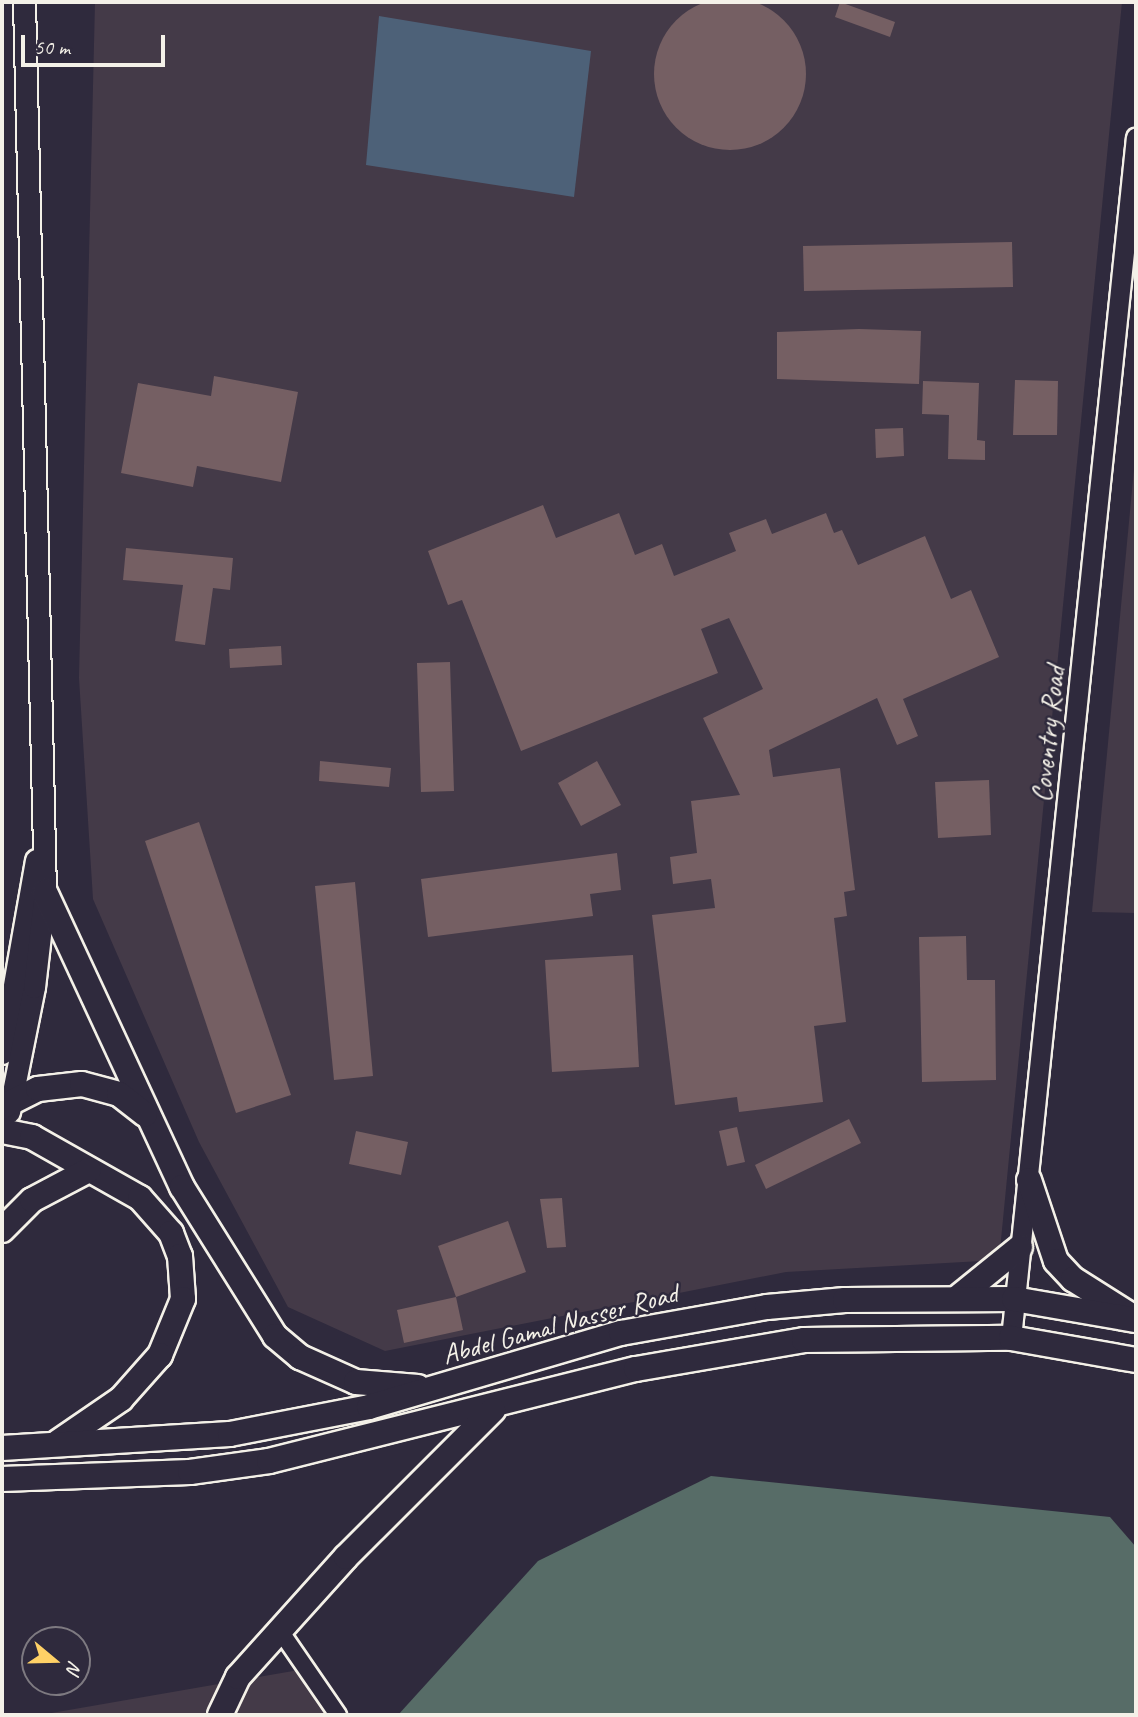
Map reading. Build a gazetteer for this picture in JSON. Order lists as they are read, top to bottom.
{
  "streets": {
    "highway": ["Abdel Gamal Nasser Road"],
    "street": ["Coventry Road"]
  },
  "crossings": [
    ["Coventry Road", "Abdel Gamal Nasser Road"]
  ],
  "scale_bar": "50 m",
  "north": "right"
}
